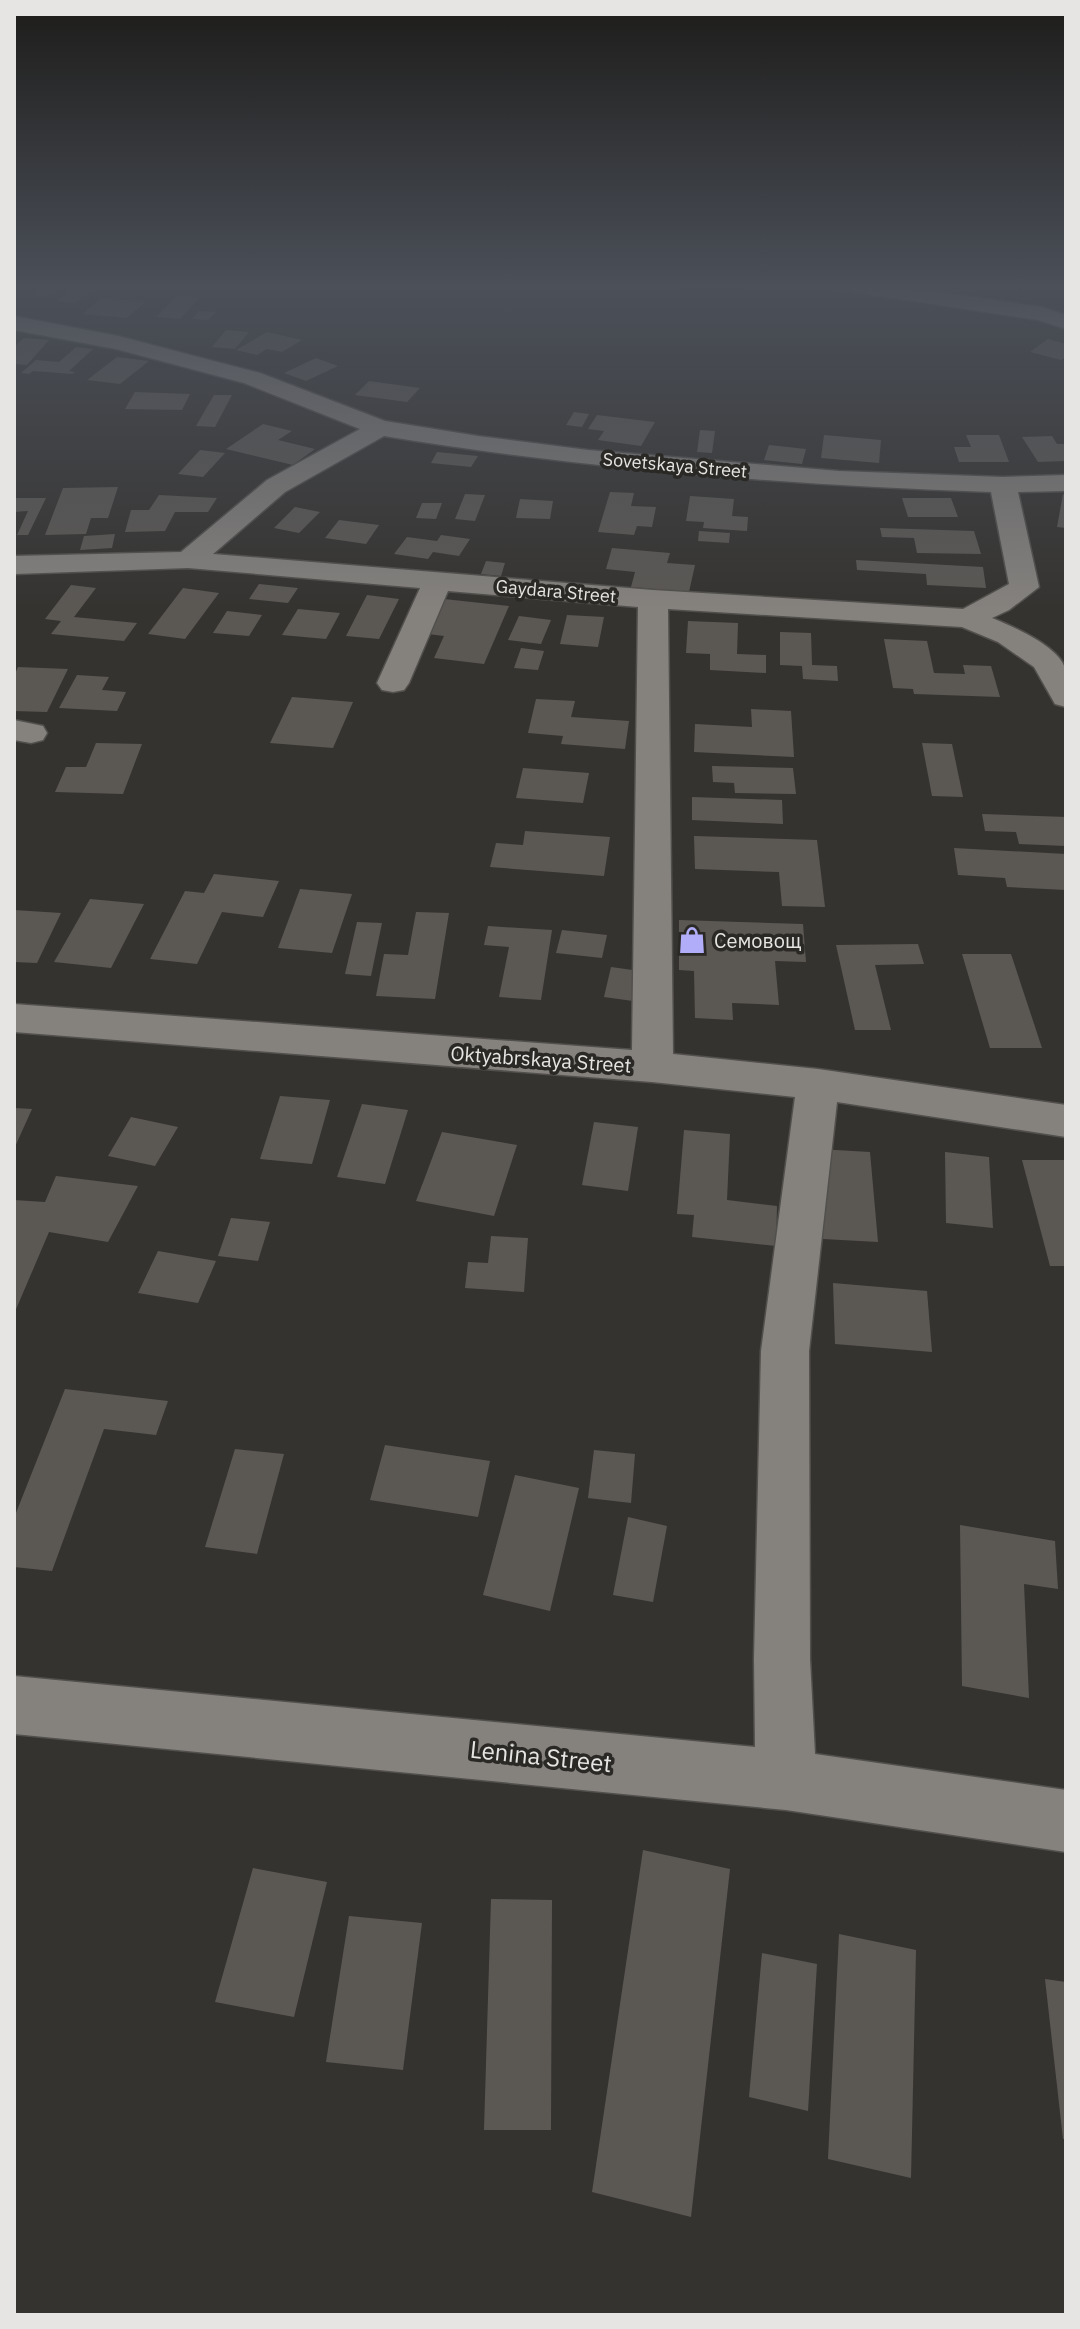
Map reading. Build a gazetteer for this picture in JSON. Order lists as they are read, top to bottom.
{
  "streets": {
    "street": [
      "Sovetskaya Street",
      "Gaydara Street",
      "Oktyabrskaya Street",
      "Lenina Street"
    ]
  },
  "places": {
    "shop": ["Семовощ"]
  }
}
